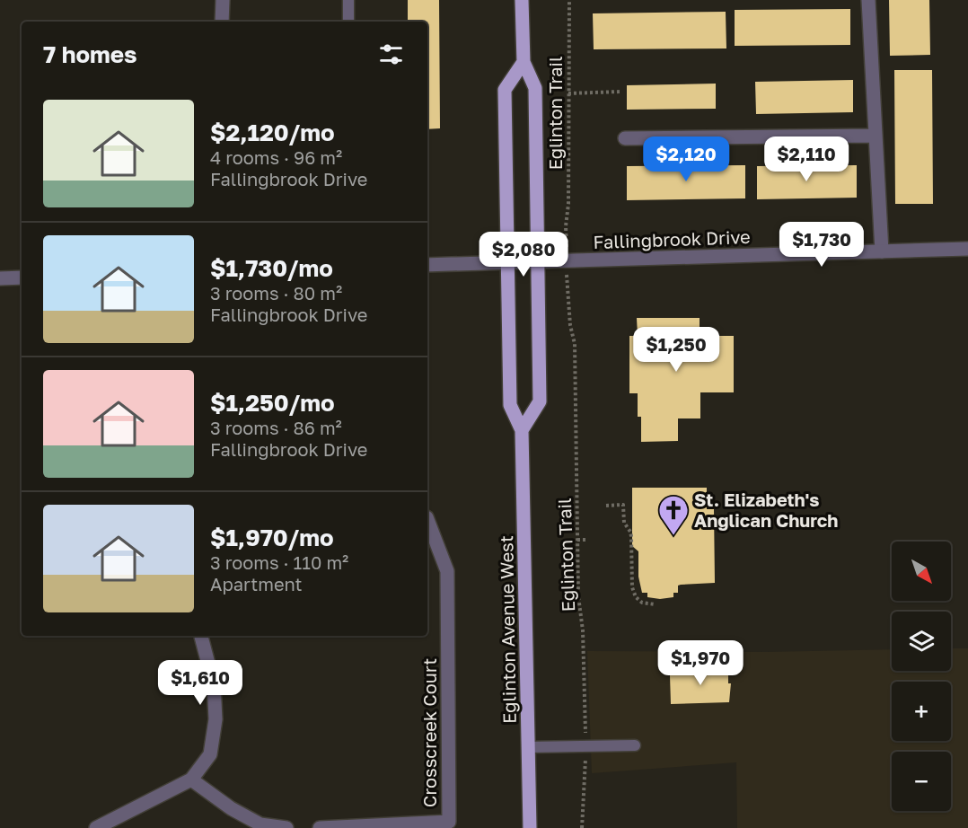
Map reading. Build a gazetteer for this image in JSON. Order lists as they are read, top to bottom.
{
  "streets": {
    "main road": ["Eglinton Avenue West"],
    "street": ["Fallingbrook Drive", "Crosscreek Court"],
    "path": ["Eglinton Trail"]
  },
  "crossings": [
    ["Fallingbrook Drive", "Eglinton Avenue West"]
  ],
  "places": {
    "church": ["St. Elizabeth's Anglican Church"]
  },
  "north": "bottom right",
  "page": {
    "heading": "7 homes",
    "list": [
      {
        "name": "$2,120/mo",
        "note": "4 rooms · 96 m² · Fallingbrook Drive"
      },
      {
        "name": "$1,730/mo",
        "note": "3 rooms · 80 m² · Fallingbrook Drive"
      },
      {
        "name": "$1,250/mo",
        "note": "3 rooms · 86 m² · Fallingbrook Drive"
      },
      {
        "name": "$1,970/mo",
        "note": "3 rooms · 110 m² · Apartment"
      }
    ],
    "price": [
      "$2,120",
      "$2,110",
      "$1,730",
      "$2,080",
      "$1,250",
      "$1,970",
      "$1,610"
    ],
    "map_buttons": ["+", "−"]
  }
}
